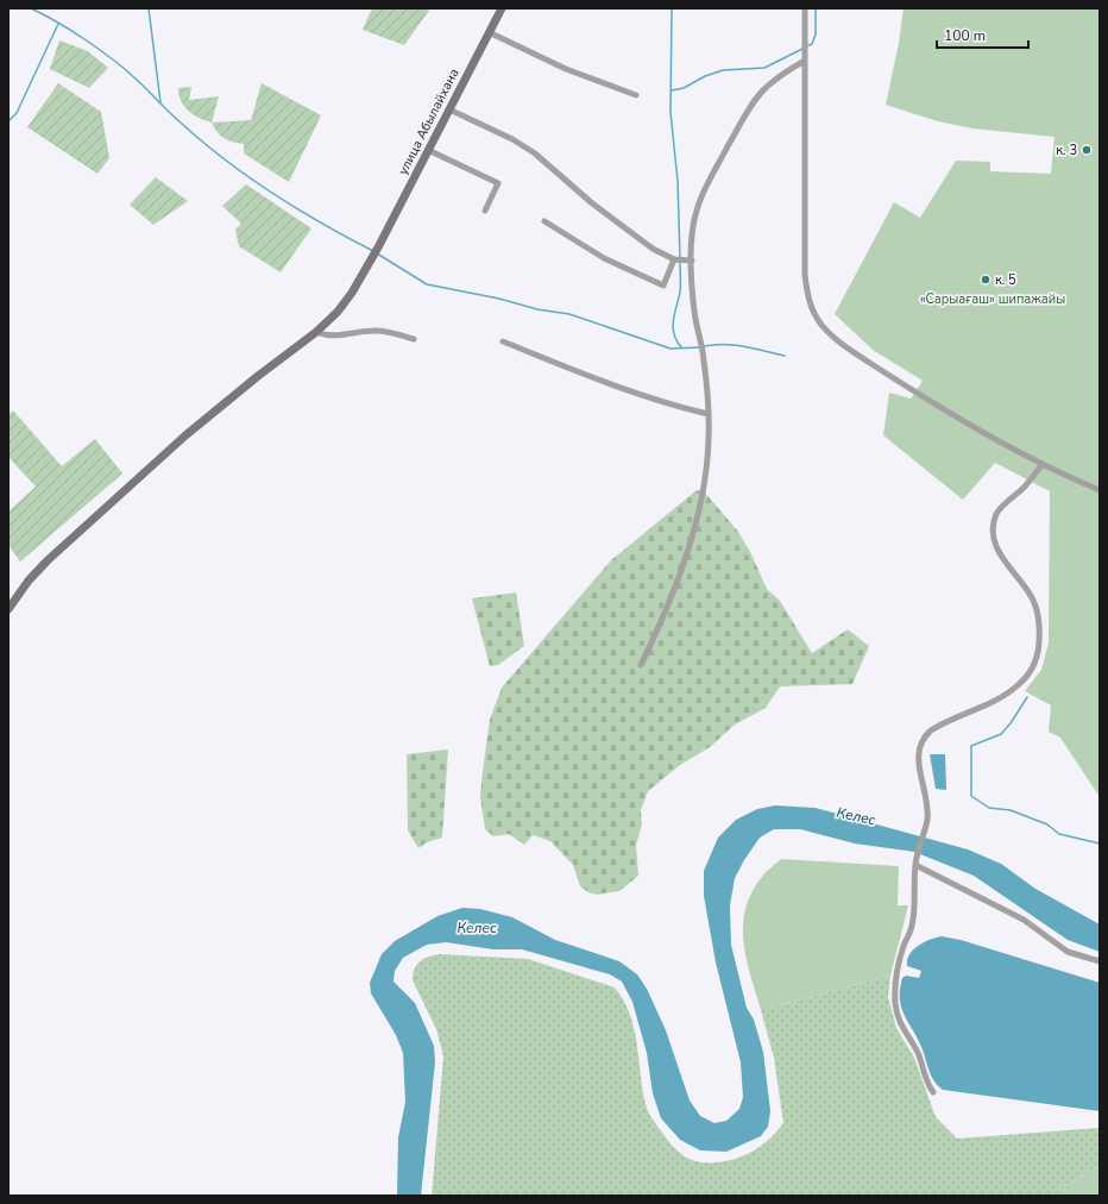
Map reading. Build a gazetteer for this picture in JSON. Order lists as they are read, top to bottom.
{
  "streets": {
    "main road": ["улица Абылайхана"]
  },
  "water": ["Келес"],
  "parks": ["«Сарыағаш» шипажайы"],
  "places": ["к. 3", "к. 5"],
  "scale_bar": "100 m"
}
